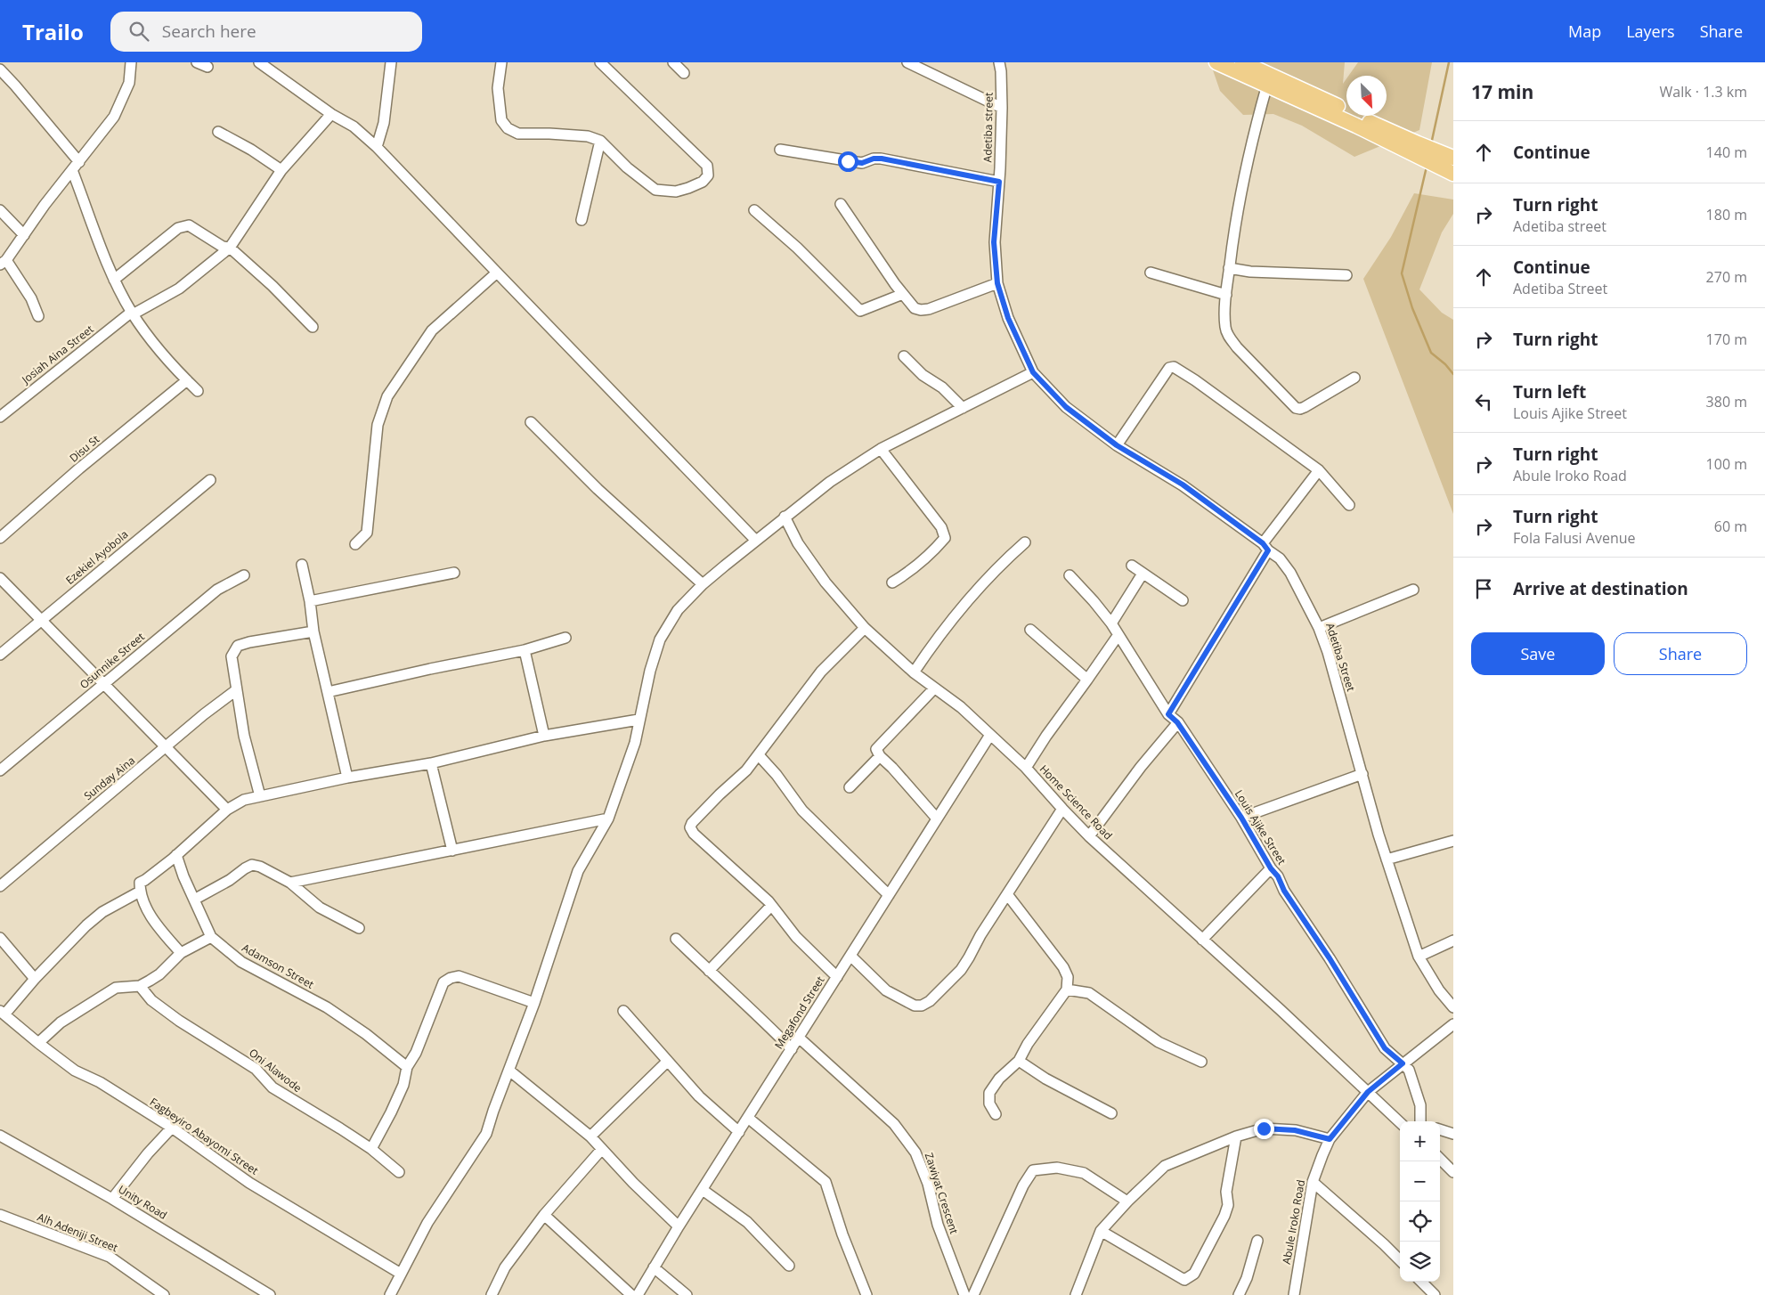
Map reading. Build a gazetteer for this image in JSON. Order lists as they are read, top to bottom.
{
  "streets": {
    "street": [
      "Adetiba street",
      "Josiah Aina Street",
      "Disu St",
      "Ezekiel Ayobola",
      "Adetiba Street",
      "Osunnike Street",
      "Sunday Aina",
      "Home Science Road",
      "Louis Ajike Street",
      "Adamson Street",
      "Megafond Street",
      "Oni Alawode",
      "Fagbeyiro Abayomi Street",
      "Zawiyat Crescent",
      "Unity Road",
      "Abule Iroko Road",
      "Alh Adeniji Street"
    ]
  },
  "crossings": [
    ["Adetiba street", "Adetiba Street"],
    ["Home Science Road", "Megafond Street"],
    ["Home Science Road", "Abule Iroko Road"],
    ["Louis Ajike Street", "Abule Iroko Road"],
    ["Megafond Street", "Zawiyat Crescent"]
  ],
  "north": "bottom right",
  "page": {
    "header": "Trailo",
    "search": "Search here",
    "nav": ["Map", "Layers", "Share"],
    "heading": ["17 min", "Walk · 1.3 km"],
    "list": [
      ["Continue", "140 m"],
      ["Turn right", "Adetiba street", "180 m"],
      ["Continue", "Adetiba Street", "270 m"],
      ["Turn right", "170 m"],
      ["Turn left", "Louis Ajike Street", "380 m"],
      ["Turn right", "Abule Iroko Road", "100 m"],
      ["Turn right", "Fola Falusi Avenue", "60 m"],
      "Arrive at destination"
    ],
    "buttons": ["Save", "Share"],
    "map_buttons": ["+", "−"]
  }
}
